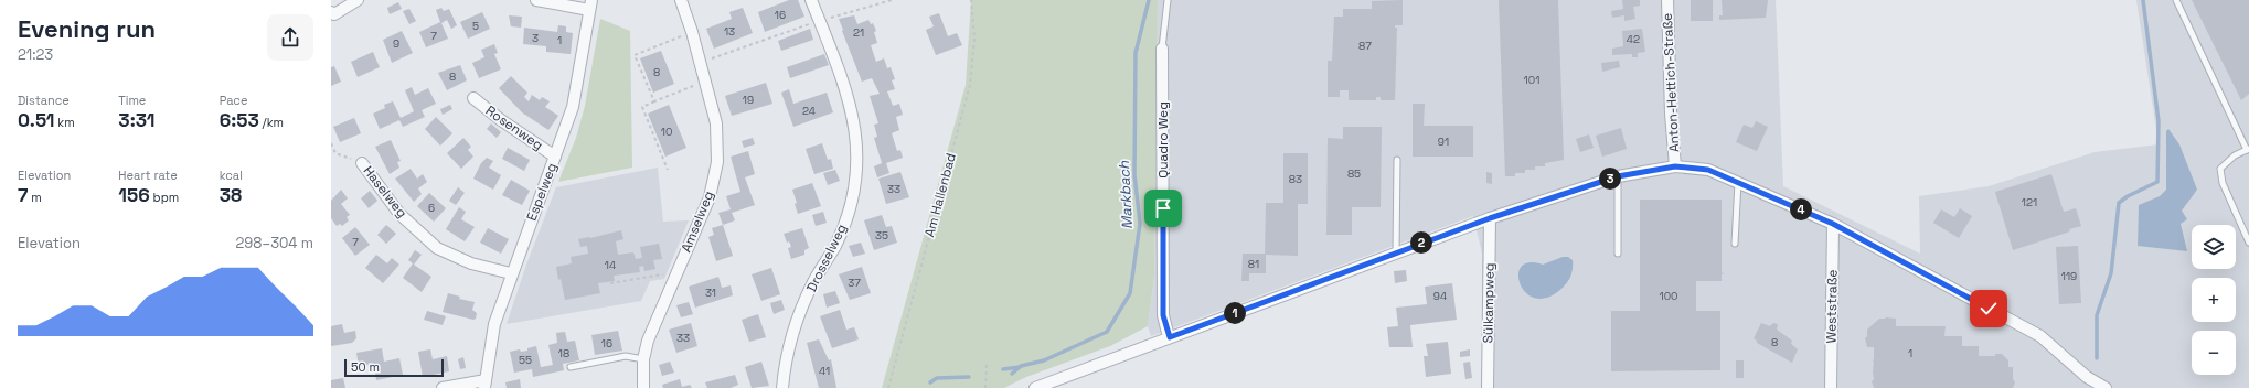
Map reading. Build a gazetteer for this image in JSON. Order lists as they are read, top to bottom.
{
  "streets": {
    "street": [
      "Anton-Hettich-Straße",
      "Rosenweg",
      "Quadro Weg",
      "Haselweg",
      "Espelweg",
      "Amselweg",
      "Drosselweg",
      "Sülkampweg",
      "Weststraße"
    ],
    "path": ["Am Hallenbad"]
  },
  "crossings": [
    ["Rosenweg", "Espelweg"],
    ["Haselweg", "Espelweg"]
  ],
  "water": ["Markbach"],
  "house_numbers": [
    "16",
    "5",
    "13",
    "21",
    "7",
    "3",
    "42",
    "1",
    "9",
    "87",
    "8",
    "8",
    "101",
    "19",
    "24",
    "10",
    "91",
    "85",
    "83",
    "33",
    "121",
    "6",
    "35",
    "7",
    "81",
    "14",
    "119",
    "37",
    "31",
    "94",
    "100",
    "33",
    "8",
    "16",
    "18",
    "1",
    "55",
    "41"
  ],
  "scale_bar": "50 m",
  "page": {
    "heading": ["Evening run", "21:23"],
    "stats": [
      ["Distance", "0.51 km"],
      ["Time", "3:31"],
      ["Pace", "6:53 /km"],
      ["Elevation", "7 m"],
      ["Heart rate", "156 bpm"],
      ["kcal", "38"]
    ],
    "pins": [
      "3",
      "4",
      "2",
      "1"
    ],
    "chart": ["Elevation", "298–304 m"],
    "map_buttons": ["+", "−"],
    "scale": "50 m"
  }
}
